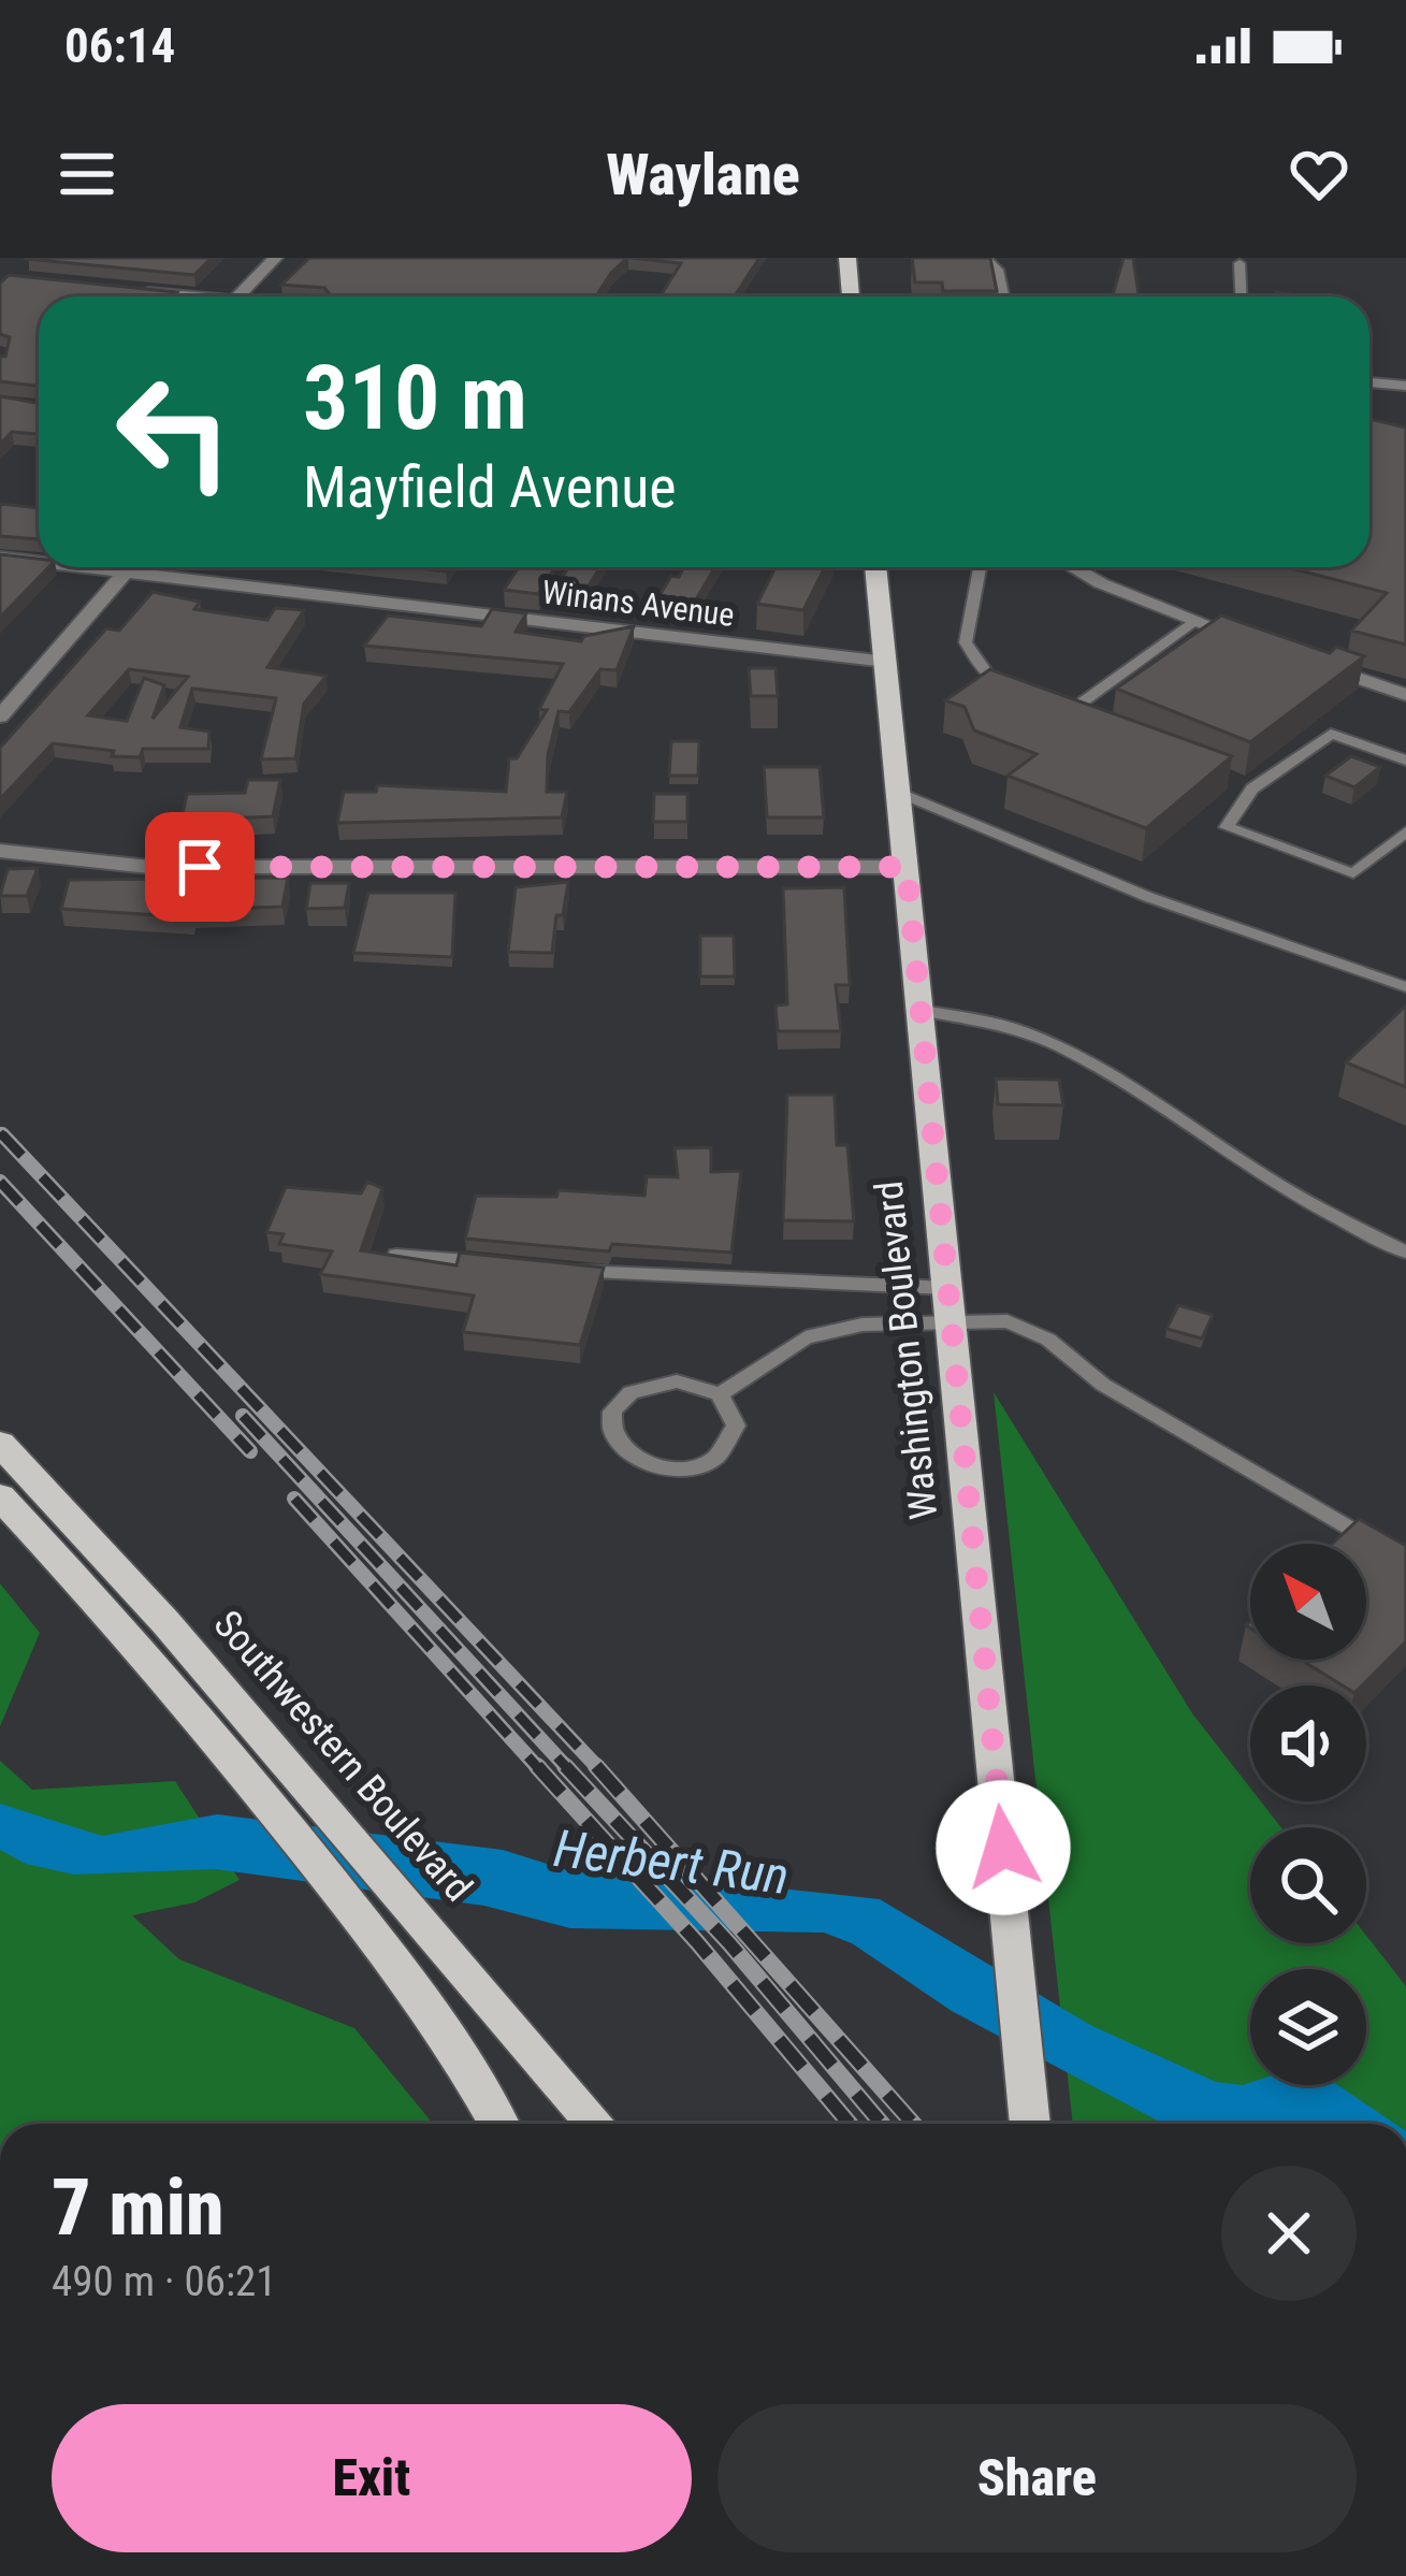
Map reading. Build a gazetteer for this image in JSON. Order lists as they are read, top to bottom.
{
  "streets": {
    "main road": ["Washington Boulevard", "Southwestern Boulevard"],
    "street": ["Winans Avenue"]
  },
  "crossings": [
    ["Winans Avenue", "Washington Boulevard"]
  ],
  "water": ["Herbert Run"],
  "north": "top left",
  "page": {
    "status": "06:14",
    "header": "Waylane",
    "turn": ["310 m", "Mayfield Avenue"],
    "heading": ["7 min", "490 m · 06:21"],
    "buttons": ["Exit", "Share"]
  }
}
